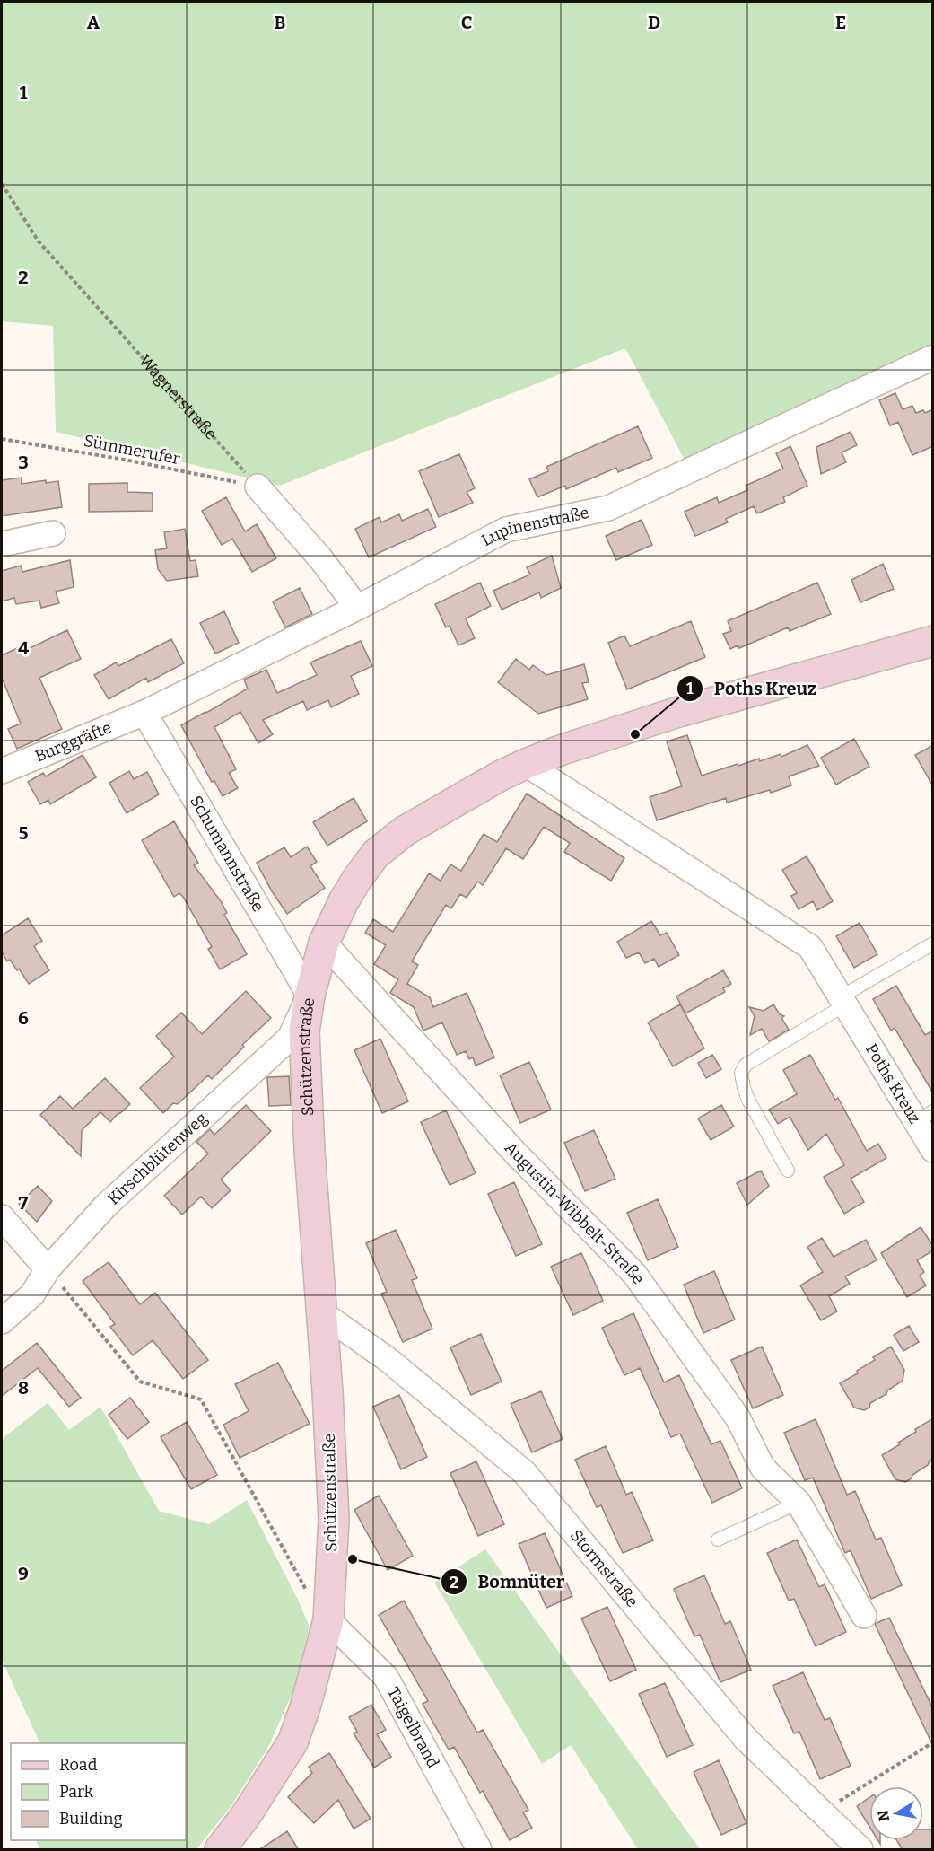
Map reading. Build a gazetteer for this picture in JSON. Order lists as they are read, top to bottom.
{
  "streets": {
    "street": [
      "Lupinenstraße",
      "Burggräfte",
      "Schumannstraße",
      "Schützenstraße",
      "Poths Kreuz",
      "Kirschblütenweg",
      "Augustin-Wibbelt-Straße",
      "Stormstraße",
      "Taigelbrand"
    ],
    "path": ["Wagnerstraße", "Sümmerufer"]
  },
  "crossings": [
    ["Wagnerstraße", "Sümmerufer"],
    ["Lupinenstraße", "Burggräfte"],
    ["Lupinenstraße", "Schumannstraße"],
    ["Burggräfte", "Schumannstraße"],
    ["Schumannstraße", "Schützenstraße"],
    ["Schumannstraße", "Kirschblütenweg"],
    ["Schützenstraße", "Poths Kreuz"],
    ["Schützenstraße", "Kirschblütenweg"],
    ["Schützenstraße", "Augustin-Wibbelt-Straße"],
    ["Schützenstraße", "Stormstraße"],
    ["Schützenstraße", "Taigelbrand"]
  ],
  "places": ["Poths Kreuz", "Bomnüter"],
  "legend": ["Road", "Park", "Building"],
  "north": "left",
  "grid": {
    "columns": [
      "A",
      "B",
      "C",
      "D",
      "E"
    ],
    "rows": [
      "1",
      "2",
      "3",
      "4",
      "5",
      "6",
      "7",
      "8",
      "9"
    ]
  }
}
